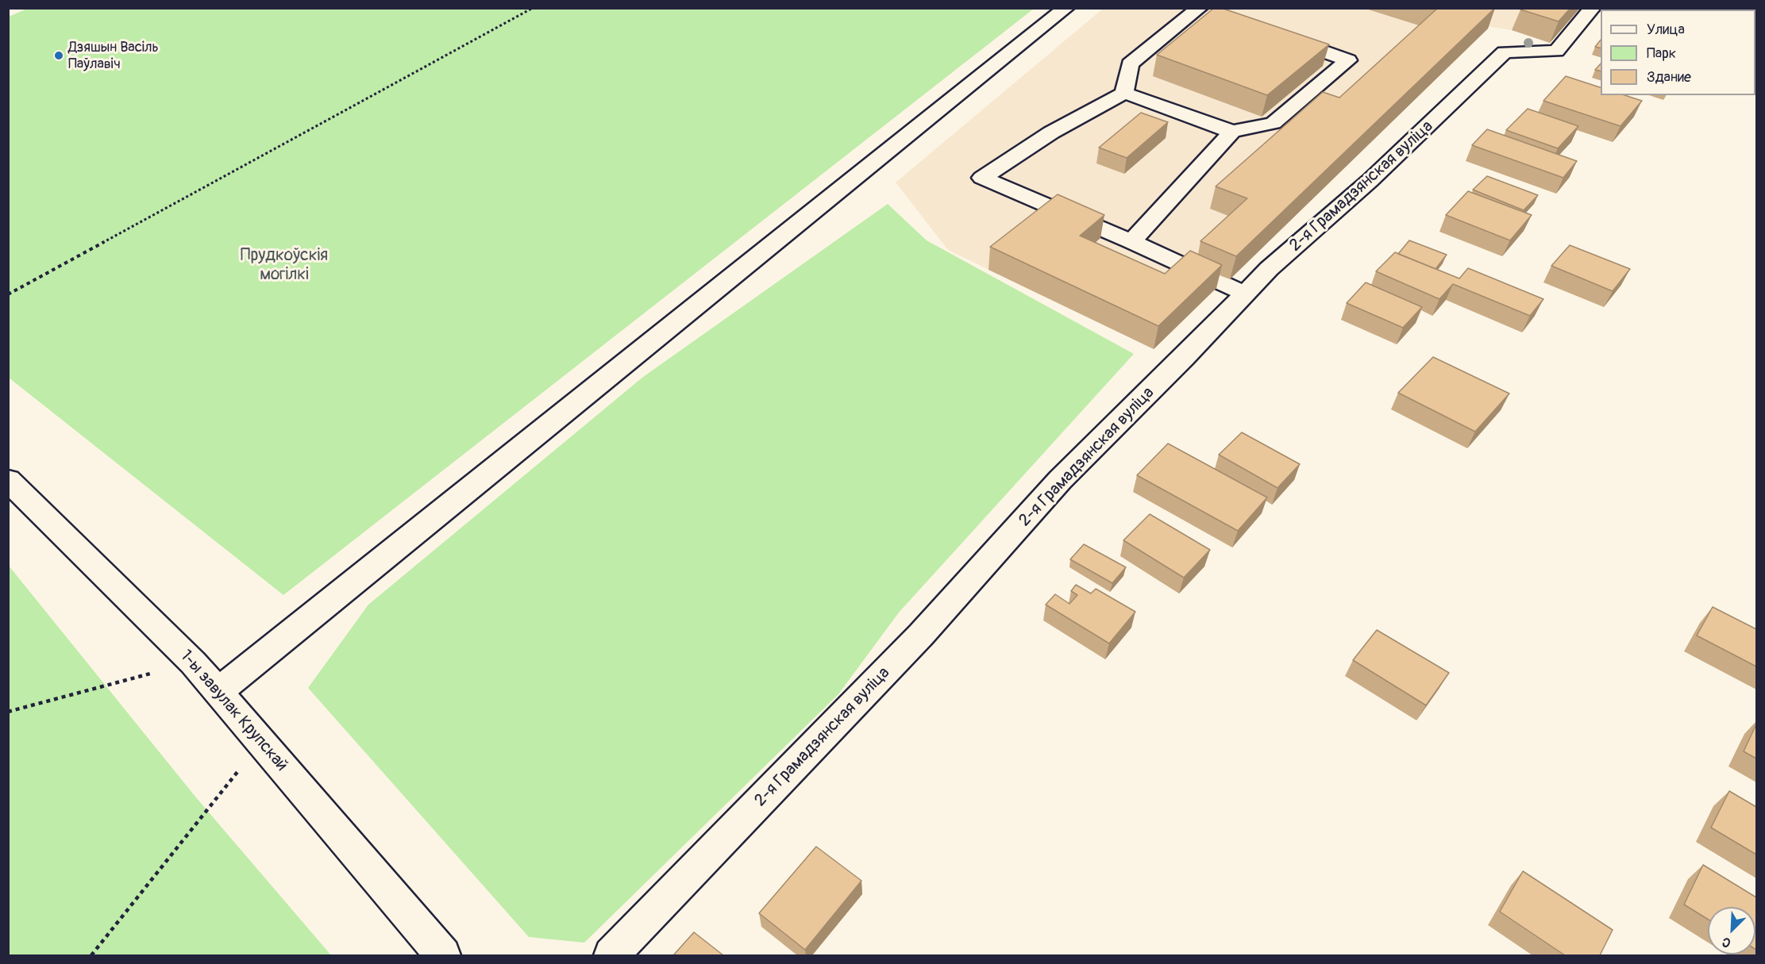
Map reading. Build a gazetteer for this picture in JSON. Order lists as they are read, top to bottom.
{
  "streets": {
    "street": ["2-я Грамадзянская вуліца", "1-ы завулак Крупскай"]
  },
  "parks": ["Прудкоўскія могілкі"],
  "places": ["Дзяшын Васіль Паўлавіч"],
  "legend": ["Улица", "Парк", "Здание"],
  "north": "bottom left"
}
